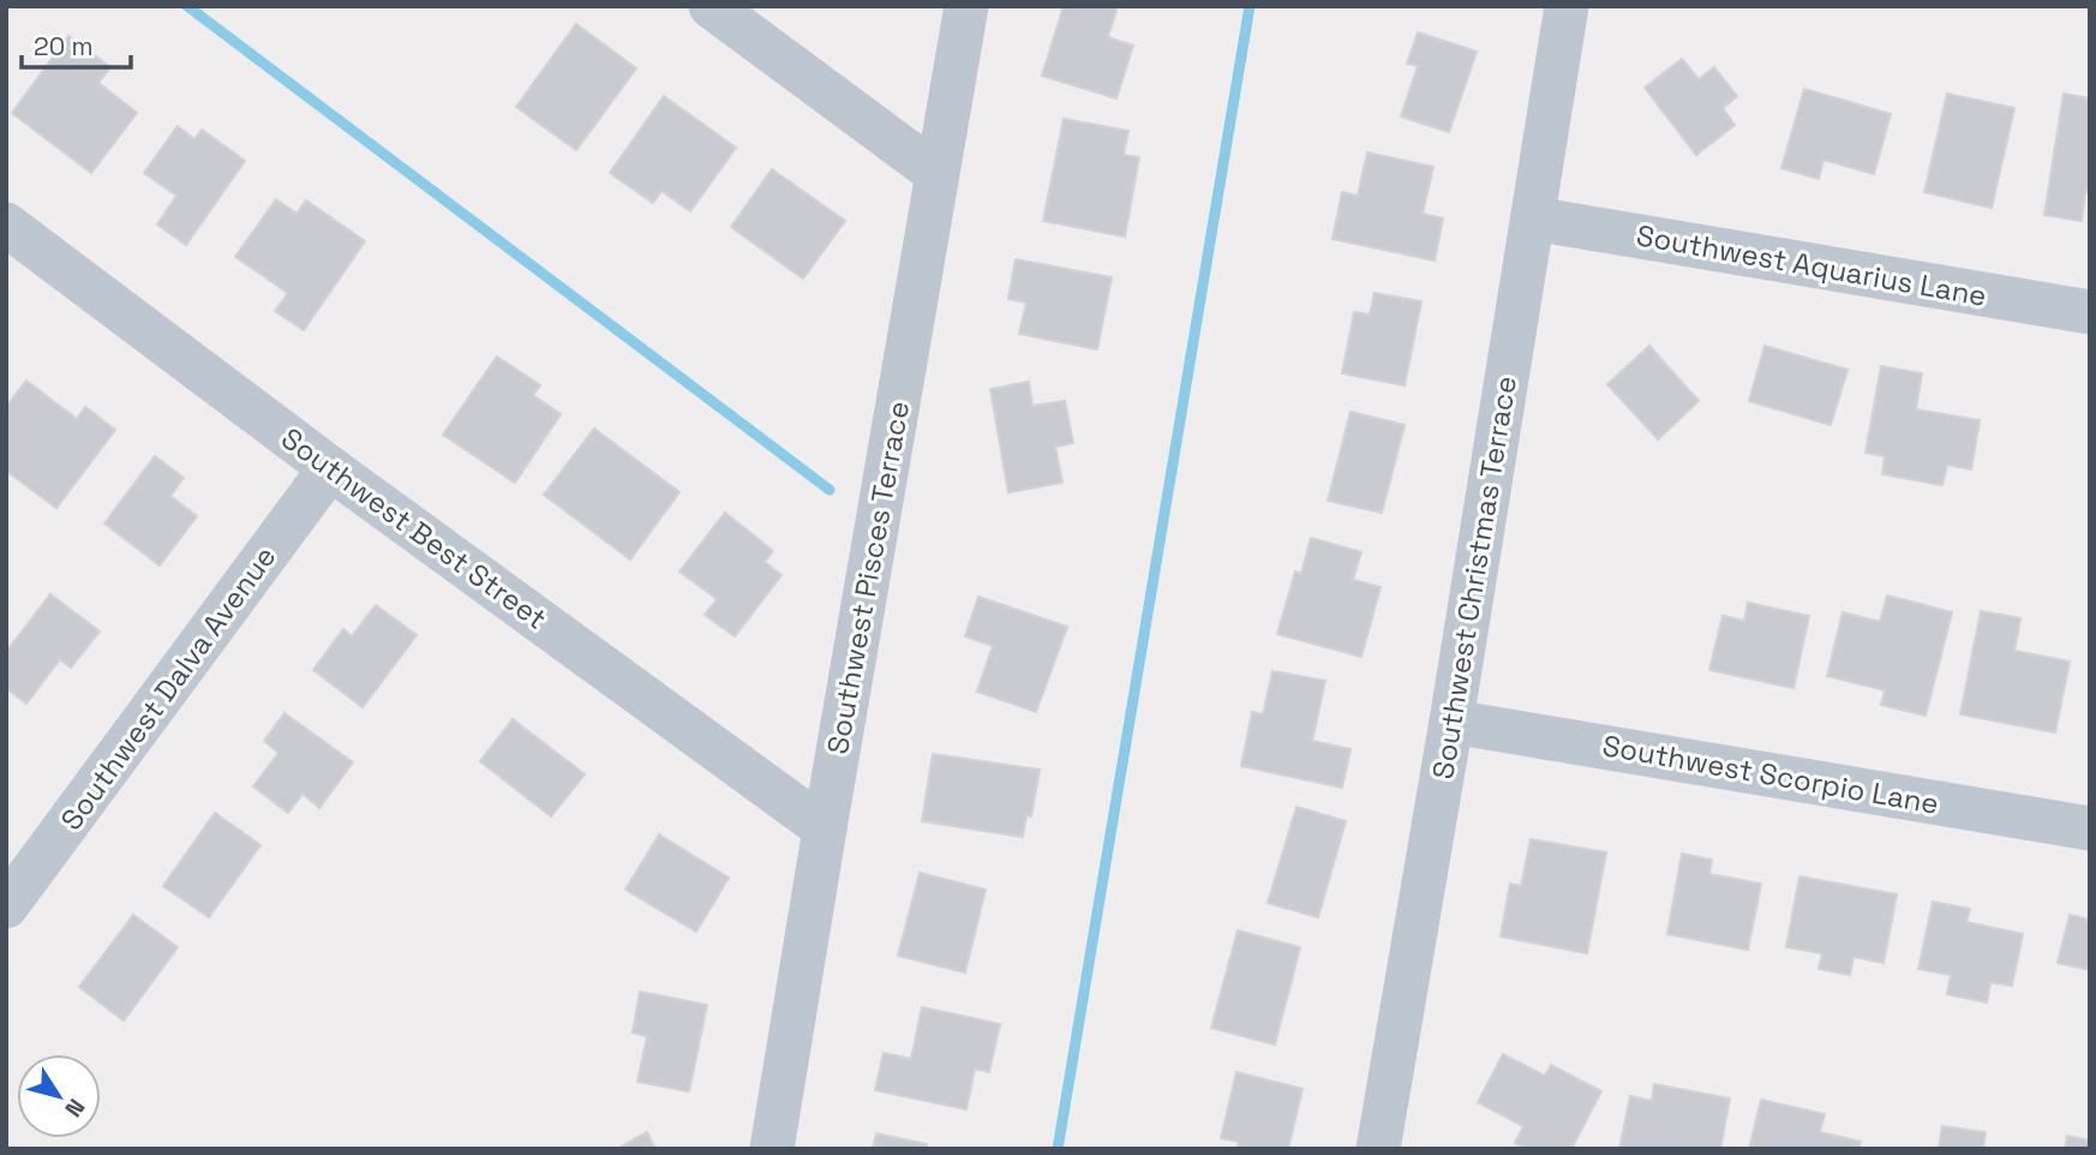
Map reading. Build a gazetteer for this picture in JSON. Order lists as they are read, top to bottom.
{
  "streets": {
    "street": [
      "Southwest Aquarius Lane",
      "Southwest Best Street",
      "Southwest Pisces Terrace",
      "Southwest Christmas Terrace",
      "Southwest Dalva Avenue",
      "Southwest Scorpio Lane"
    ]
  },
  "crossings": [
    ["Southwest Aquarius Lane", "Southwest Christmas Terrace"],
    ["Southwest Best Street", "Southwest Pisces Terrace"],
    ["Southwest Best Street", "Southwest Dalva Avenue"],
    ["Southwest Christmas Terrace", "Southwest Scorpio Lane"]
  ],
  "scale_bar": "20 m",
  "north": "bottom right"
}
